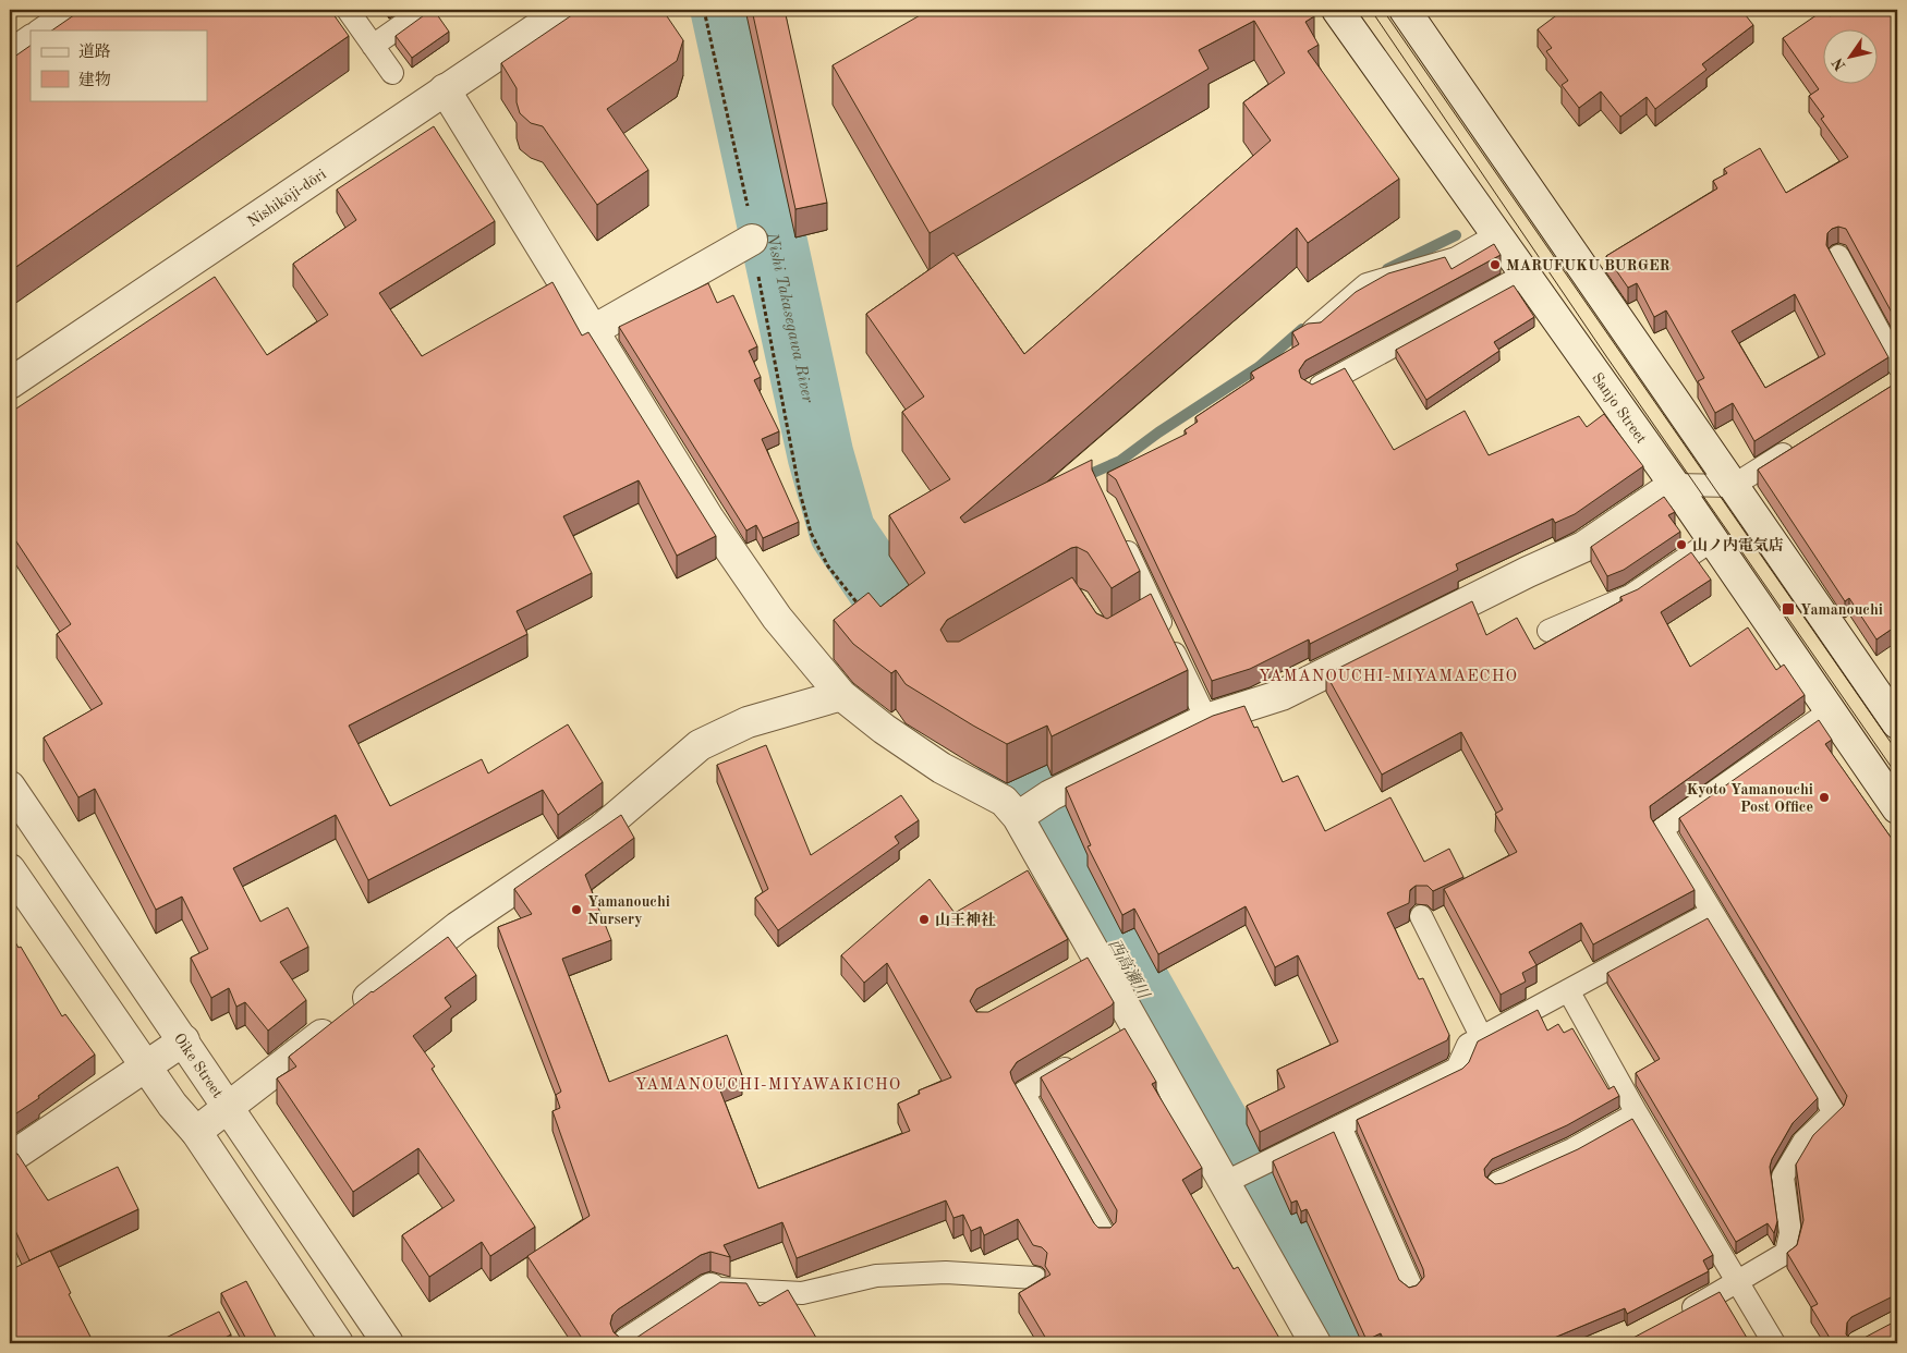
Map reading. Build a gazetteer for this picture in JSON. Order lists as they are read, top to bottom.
{
  "streets": {
    "street": ["Nishikōji-dōri", "Sanjo Street", "Oike Street"]
  },
  "districts": ["YAMANOUCHI-MIYAMAECHO", "YAMANOUCHI-MIYAWAKICHO"],
  "water": ["Nishi Takasegawa River", "西高瀬川"],
  "places": {
    "other": [
      "MARUFUKU BURGER",
      "山ノ内電気店",
      "Kyoto Yamanouchi Post Office",
      "Yamanouchi Nursery",
      "山王神社"
    ],
    "transit": ["Yamanouchi"]
  },
  "legend": ["道路", "建物"],
  "north": "bottom left"
}
